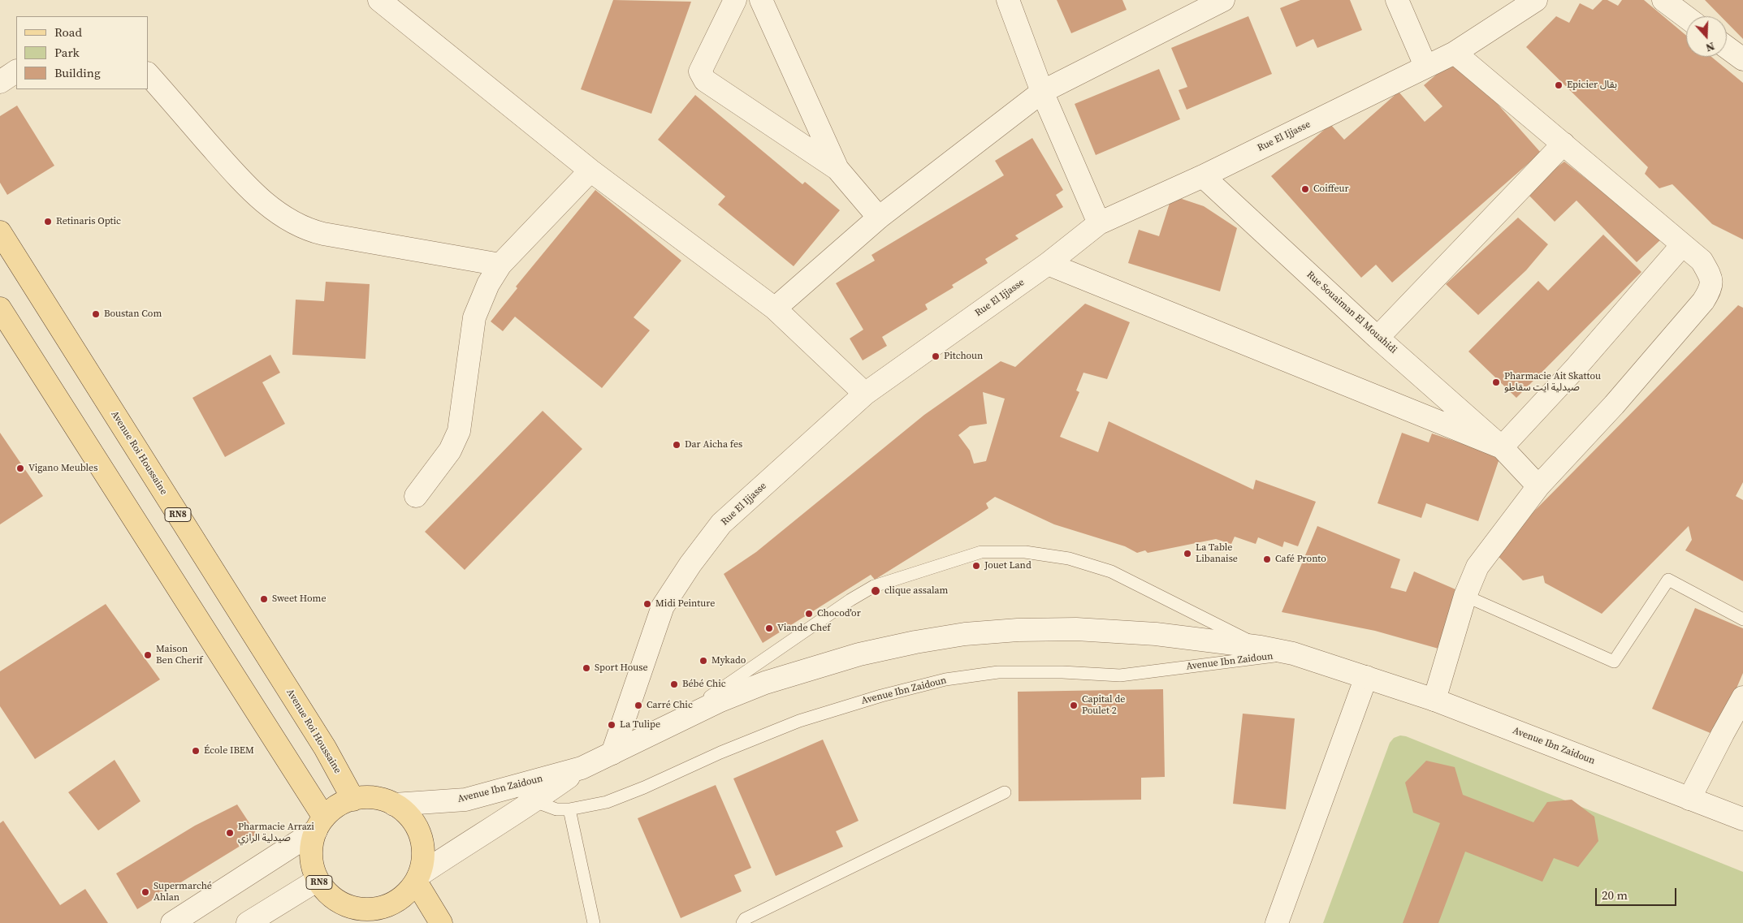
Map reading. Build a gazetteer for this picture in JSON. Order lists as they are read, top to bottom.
{
  "streets": {
    "main road": ["Avenue Roi Houssaine", "RN8"],
    "street": ["Rue El Ijjasse", "Rue Souaiman El Mouahidi", "Avenue Ibn Zaidoun"]
  },
  "crossings": [
    ["Rue El Ijjasse", "Rue Souaiman El Mouahidi"],
    ["Rue El Ijjasse", "Avenue Ibn Zaidoun"],
    ["Avenue Roi Houssaine", "RN8"],
    ["Avenue Roi Houssaine", "Avenue Ibn Zaidoun"],
    ["RN8", "Avenue Ibn Zaidoun"]
  ],
  "places": [
    "Epicier بقال",
    "Coiffeur",
    "Retinaris Optic",
    "Boustan Com",
    "Pitchoun",
    "Pharmacie Ait Skattou صيدلية ايت سقاطو",
    "Dar Aicha fes",
    "Vigano Meubles",
    "La Table Libanaise",
    "Café Pronto",
    "Jouet Land",
    "clique assalam",
    "Sweet Home",
    "Midi Peinture",
    "Chocod'or",
    "Viande Chef",
    "Maison Ben Cherif",
    "Mykado",
    "Sport House",
    "Bébé Chic",
    "Carré Chic",
    "Capital de Poulet 2",
    "La Tulipe",
    "École IBEM",
    "Pharmacie Arrazi صيدلية الرازي",
    "Supermarché Ahlan"
  ],
  "legend": ["Road", "Park", "Building"],
  "scale_bar": "20 m",
  "north": "bottom"
}
